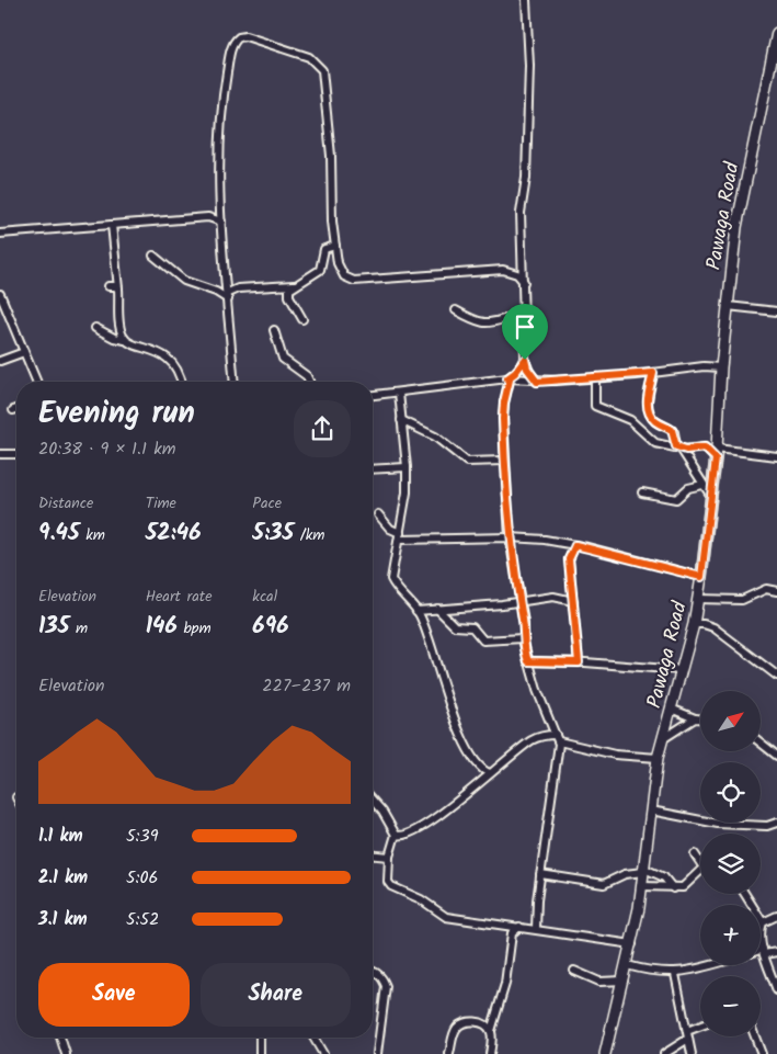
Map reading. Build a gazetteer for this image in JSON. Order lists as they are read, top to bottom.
{
  "streets": {
    "main road": ["Pawaga Road"]
  },
  "north": "top right",
  "page": {
    "heading": ["Evening run", "20:38 · 9 × 1.1 km"],
    "stats": [
      ["Distance", "9.45 km"],
      ["Time", "52:46"],
      ["Pace", "5:35 /km"],
      ["Elevation", "135 m"],
      ["Heart rate", "146 bpm"],
      ["kcal", "696"]
    ],
    "chart": ["Elevation", "227–237 m"],
    "map_buttons": ["+", "−"],
    "list": [
      {
        "name": "1.1 km",
        "note": "5:39"
      },
      {
        "name": "2.1 km",
        "note": "5:06"
      },
      {
        "name": "3.1 km",
        "note": "5:52"
      }
    ],
    "buttons": ["Save", "Share"]
  }
}
